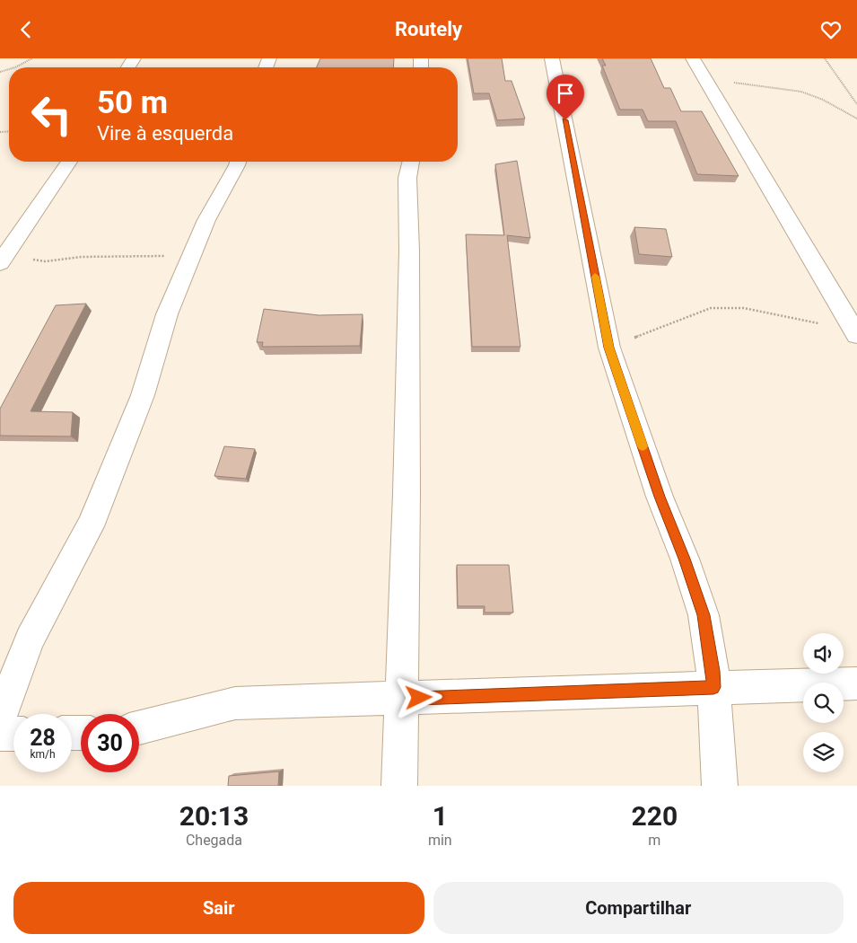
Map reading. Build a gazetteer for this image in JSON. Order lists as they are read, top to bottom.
{
  "page": {
    "header": "Routely",
    "turn": ["50 m", "Vire à esquerda"],
    "speed": "28 km/h",
    "limit": "30",
    "eta": [
      "20:13",
      "Chegada",
      "1",
      "min",
      "220",
      "m"
    ],
    "buttons": ["Sair", "Compartilhar"]
  }
}
